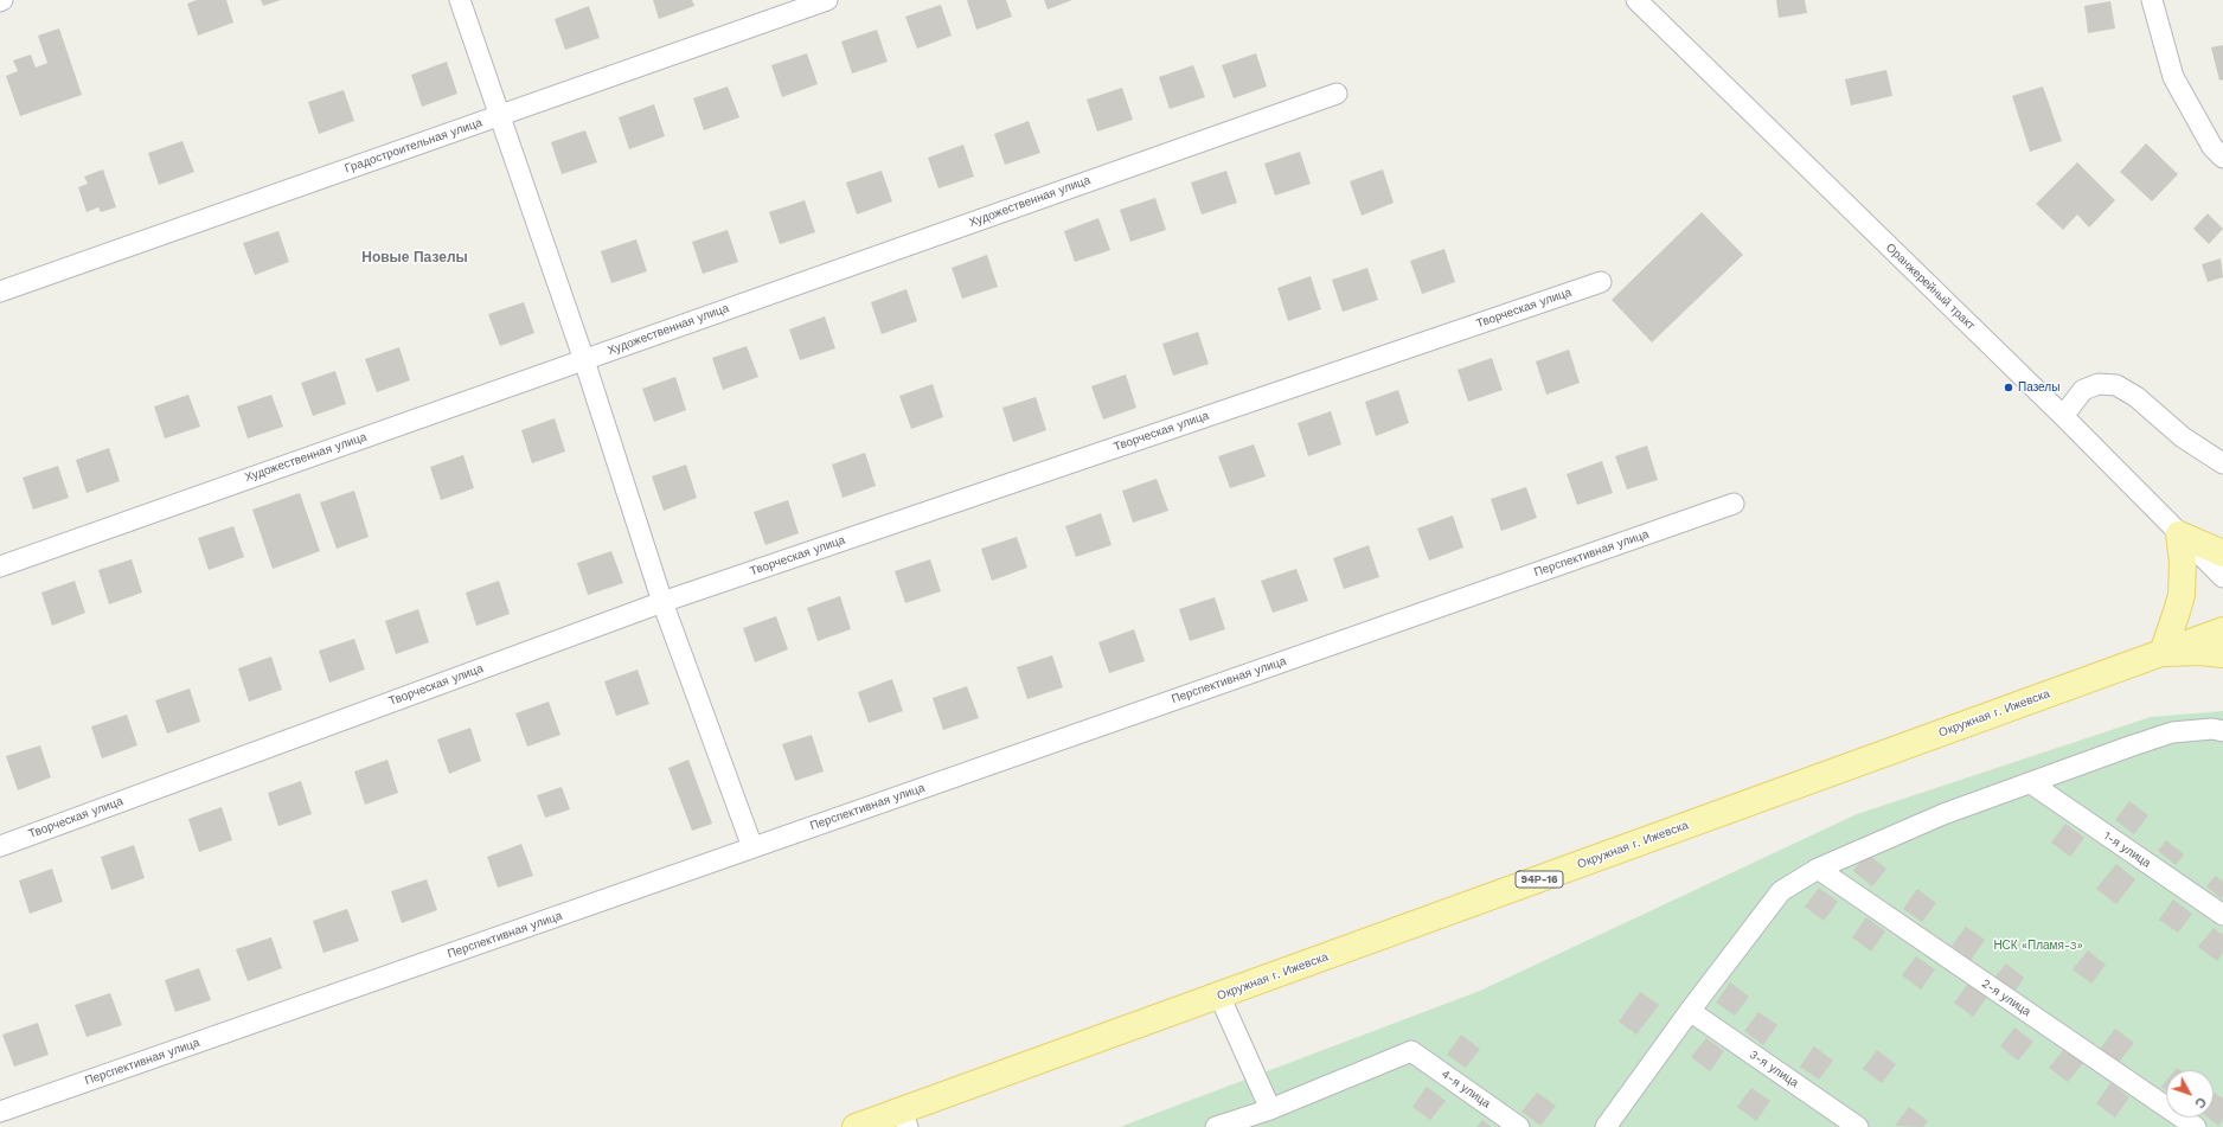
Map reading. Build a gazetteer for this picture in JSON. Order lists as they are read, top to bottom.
{
  "streets": {
    "main road": ["Окружная г. Ижевска", "94Р-16"],
    "street": [
      "Градостроительная улица",
      "Художественная улица",
      "Оранжерейный тракт",
      "Творческая улица",
      "Перспективная улица",
      "1-я улица",
      "2-я улица",
      "3-я улица",
      "4-я улица"
    ]
  },
  "districts": ["Новые Пазелы"],
  "parks": ["НСК «Пламя-3»"],
  "places": ["Пазелы"],
  "north": "bottom right"
}
